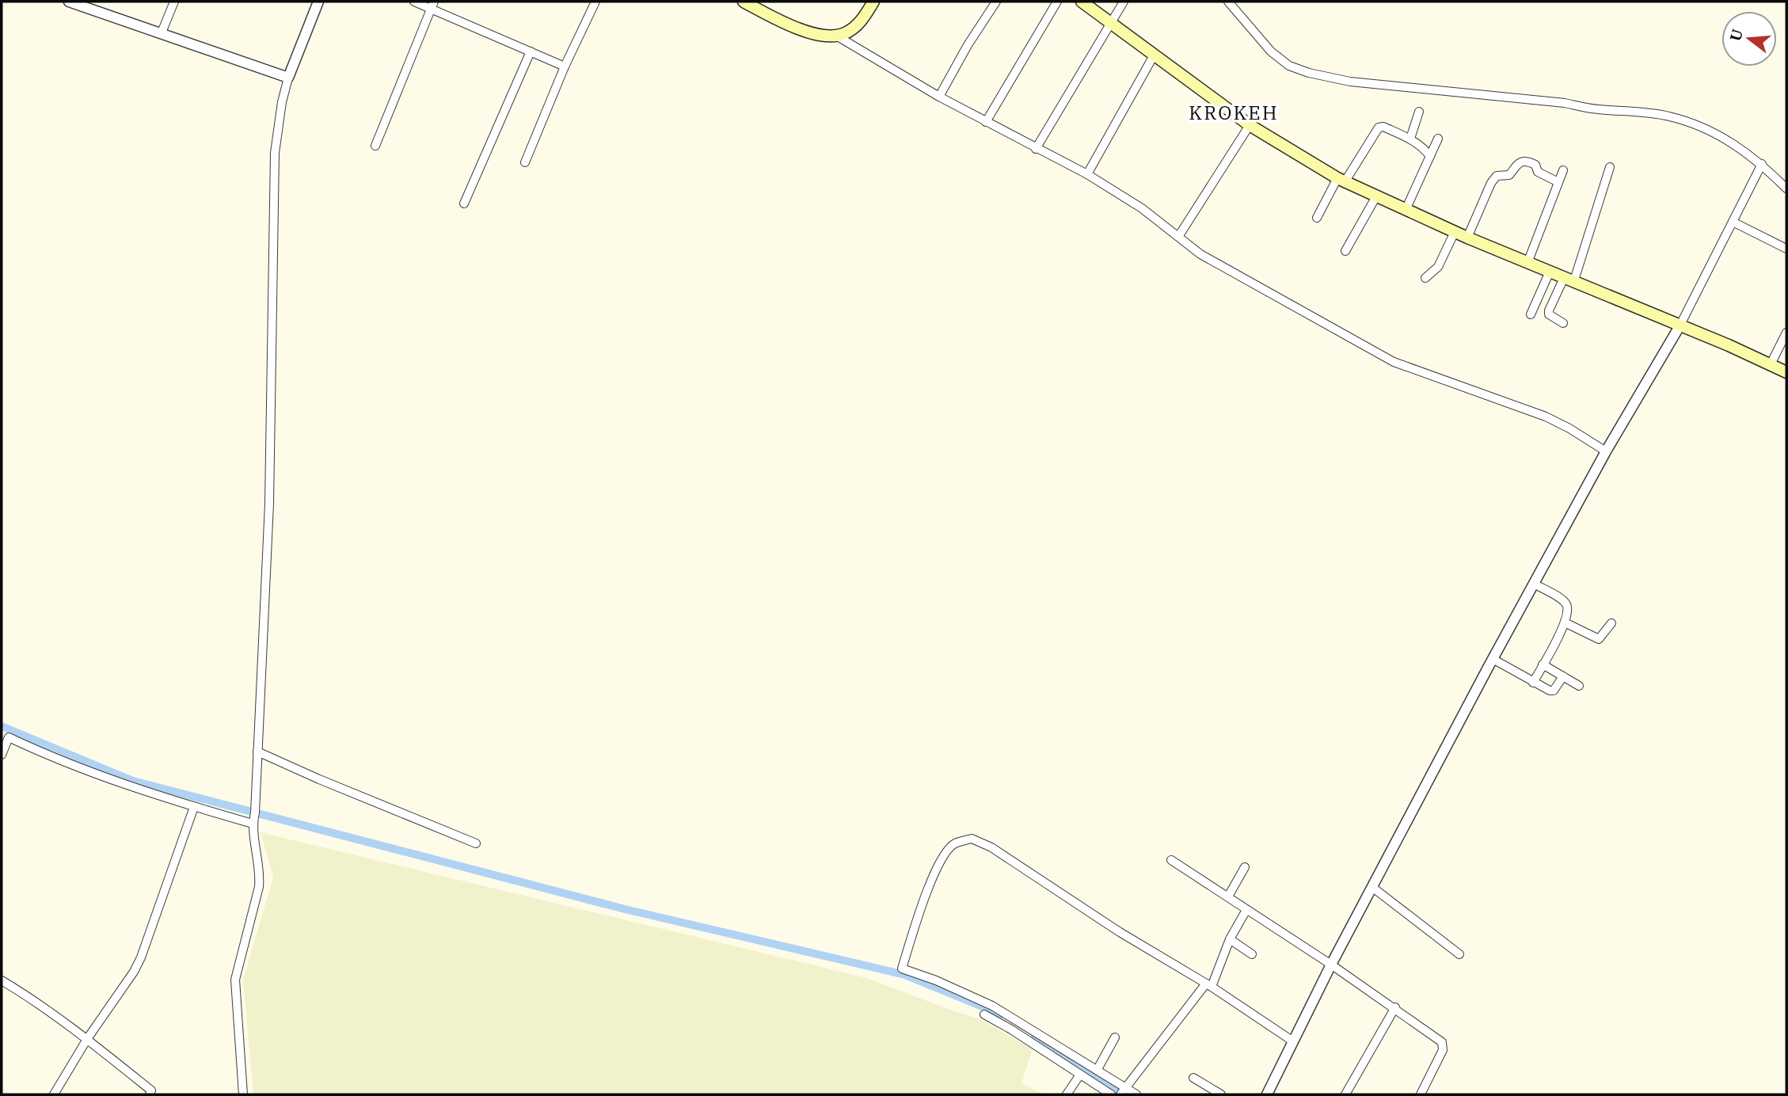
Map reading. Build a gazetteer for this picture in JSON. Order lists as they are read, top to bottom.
{
  "districts": ["KROKEH"],
  "north": "left"
}
